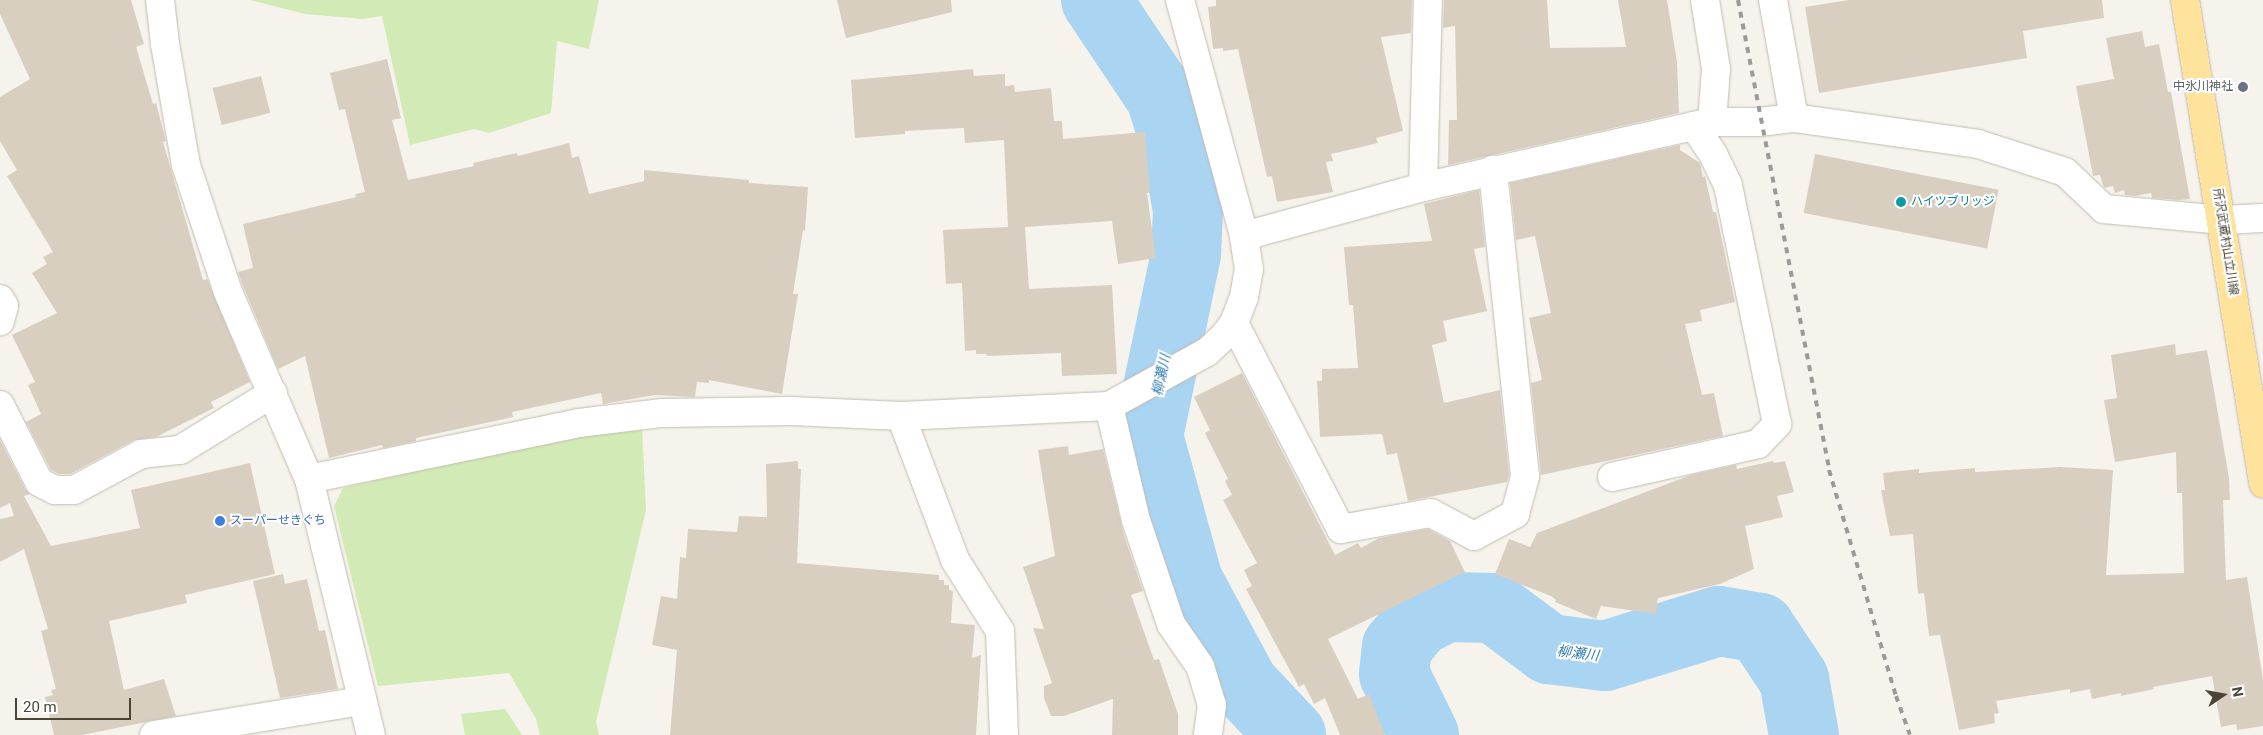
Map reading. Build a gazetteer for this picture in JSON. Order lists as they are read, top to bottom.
{
  "streets": {
    "main road": ["所沢武蔵村山立川線"]
  },
  "water": ["柳瀬川"],
  "places": ["中氷川神社", "ハイツブリッジ", "スーパーせきぐち"],
  "scale_bar": "20 m",
  "north": "right"
}
